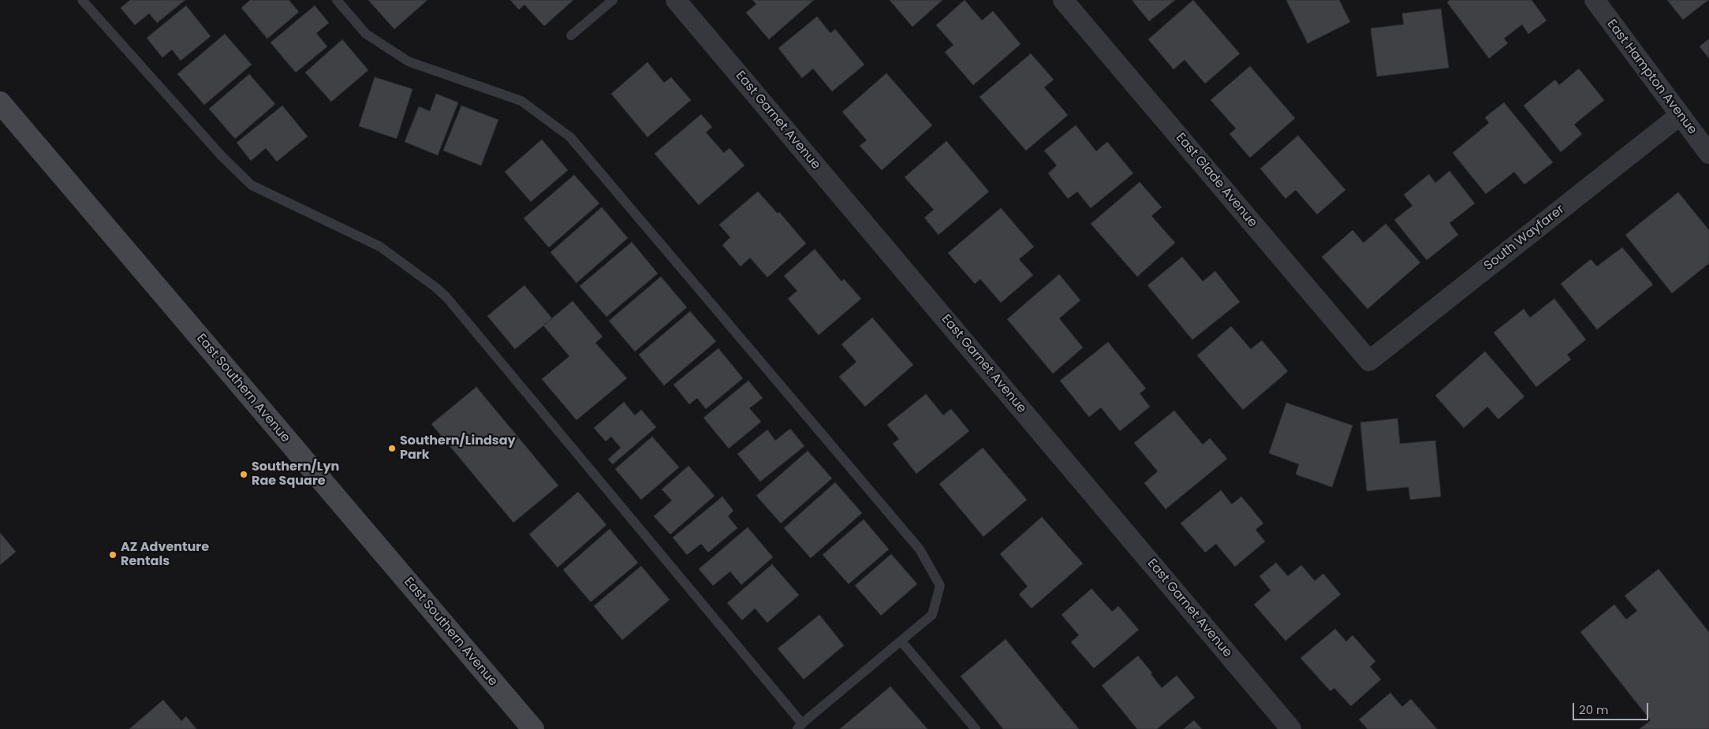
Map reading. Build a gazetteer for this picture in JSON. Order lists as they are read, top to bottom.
{
  "streets": {
    "main road": ["East Southern Avenue"],
    "street": [
      "East Hampton Avenue",
      "East Garnet Avenue",
      "East Glade Avenue",
      "South Wayfarer"
    ]
  },
  "crossings": [
    ["East Hampton Avenue", "South Wayfarer"],
    ["East Glade Avenue", "South Wayfarer"]
  ],
  "places": ["Southern/Lindsay Park", "Southern/Lyn Rae Square", "AZ Adventure Rentals"],
  "scale_bar": "20 m"
}
